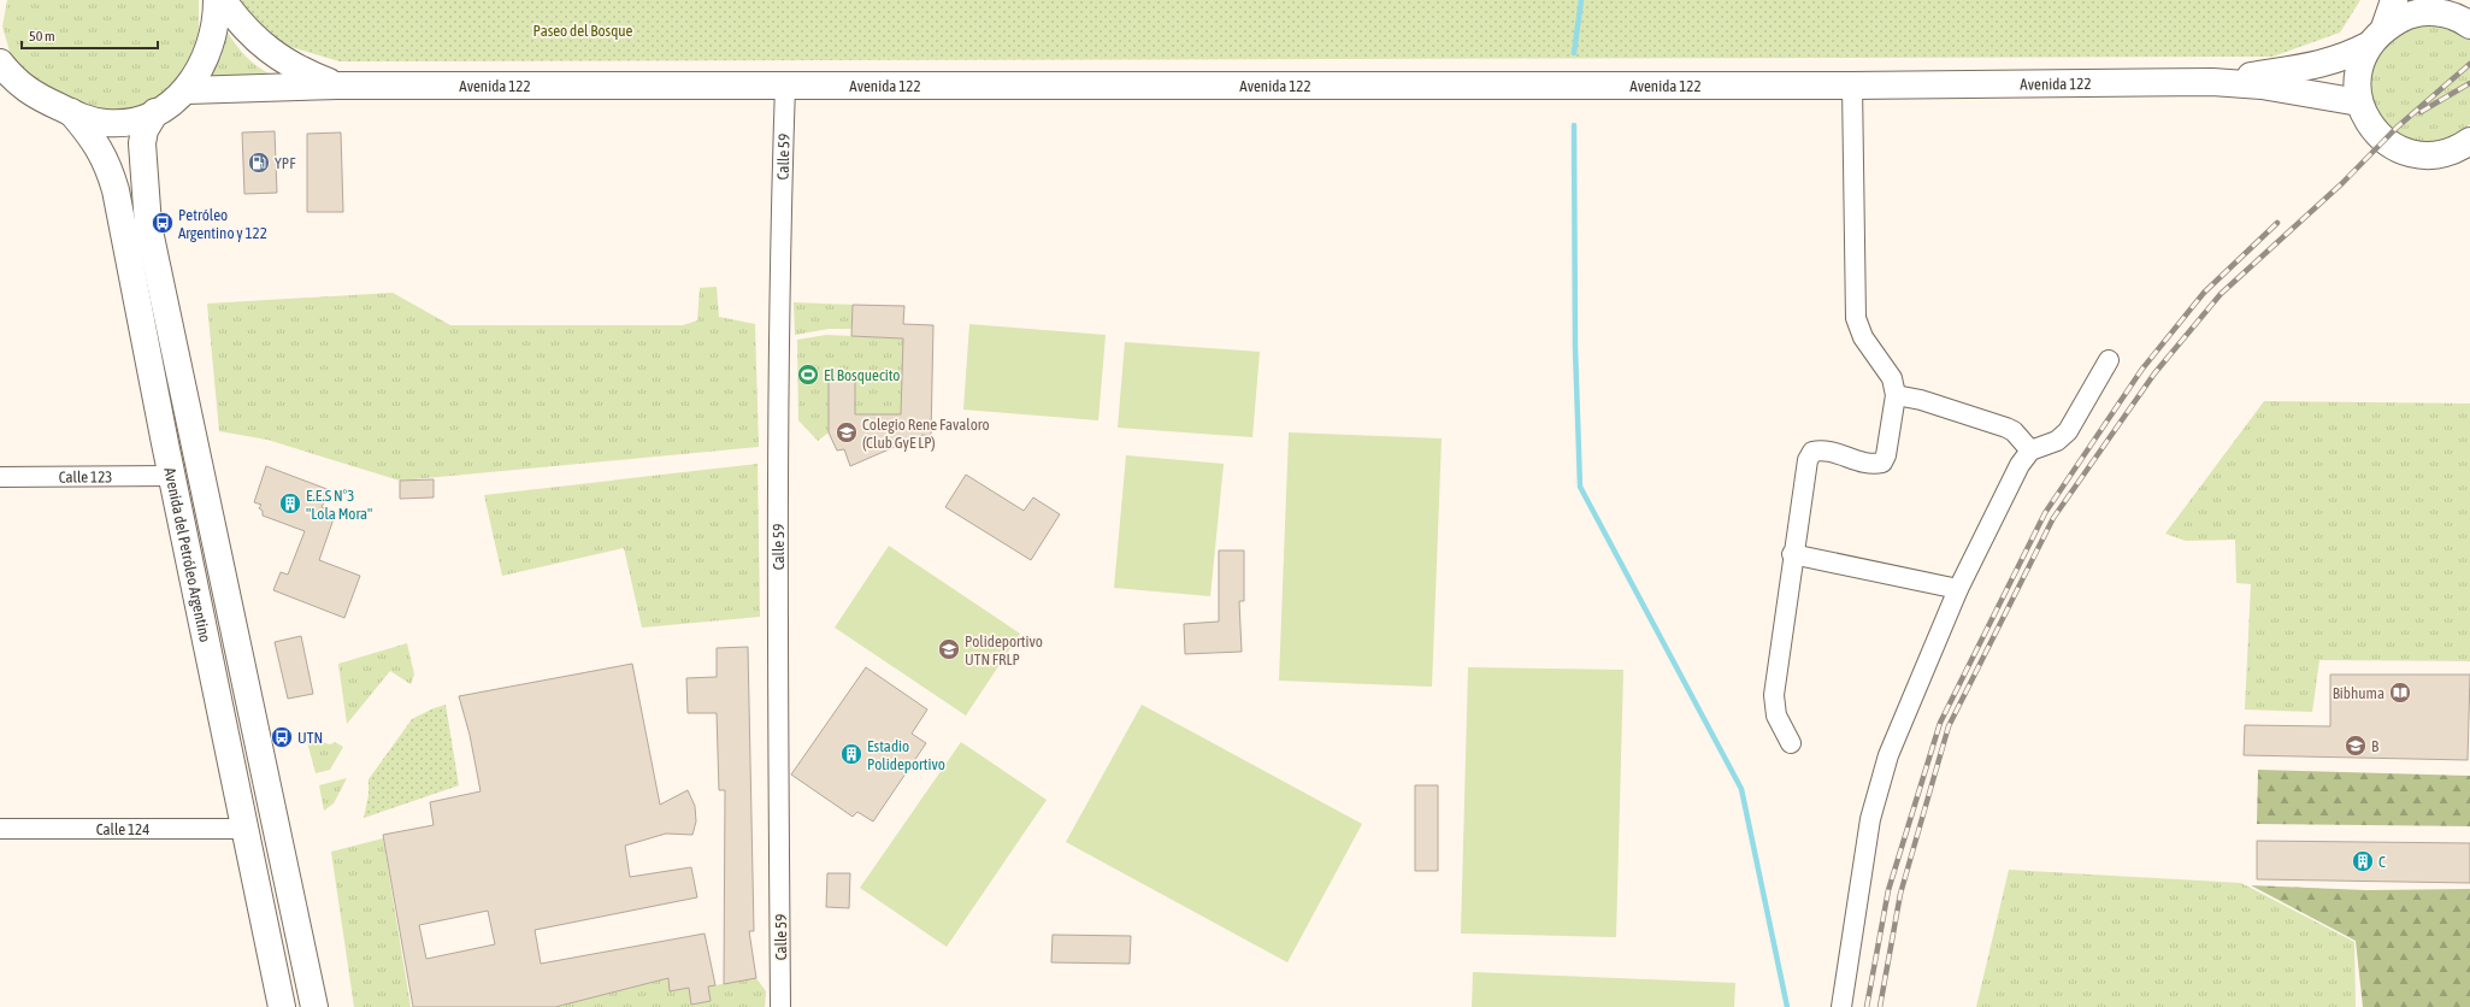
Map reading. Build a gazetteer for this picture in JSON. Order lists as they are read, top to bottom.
{
  "streets": {
    "main road": ["Avenida 122", "Avenida del Petróleo Argentino"],
    "street": ["Calle 59", "Calle 123", "Calle 124"]
  },
  "crossings": [
    ["Avenida 122", "Calle 59"],
    ["Calle 123", "Avenida del Petróleo Argentino"],
    ["Avenida del Petróleo Argentino", "Calle 124"]
  ],
  "parks": ["Paseo del Bosque"],
  "places": {
    "fuel station": ["YPF"],
    "bus stop": ["Petróleo Argentino y 122", "UTN"],
    "sports": ["El Bosquecito"],
    "school or university": ["Colegio Rene Favaloro (Club GyE LP)", "Polideportivo UTN FRLP", "B"],
    "building": ["E.E.S Nº3 \"Lola Mora\"", "Estadio Polideportivo", "C"],
    "library": ["Bibhuma"]
  },
  "scale_bar": "50 m"
}
